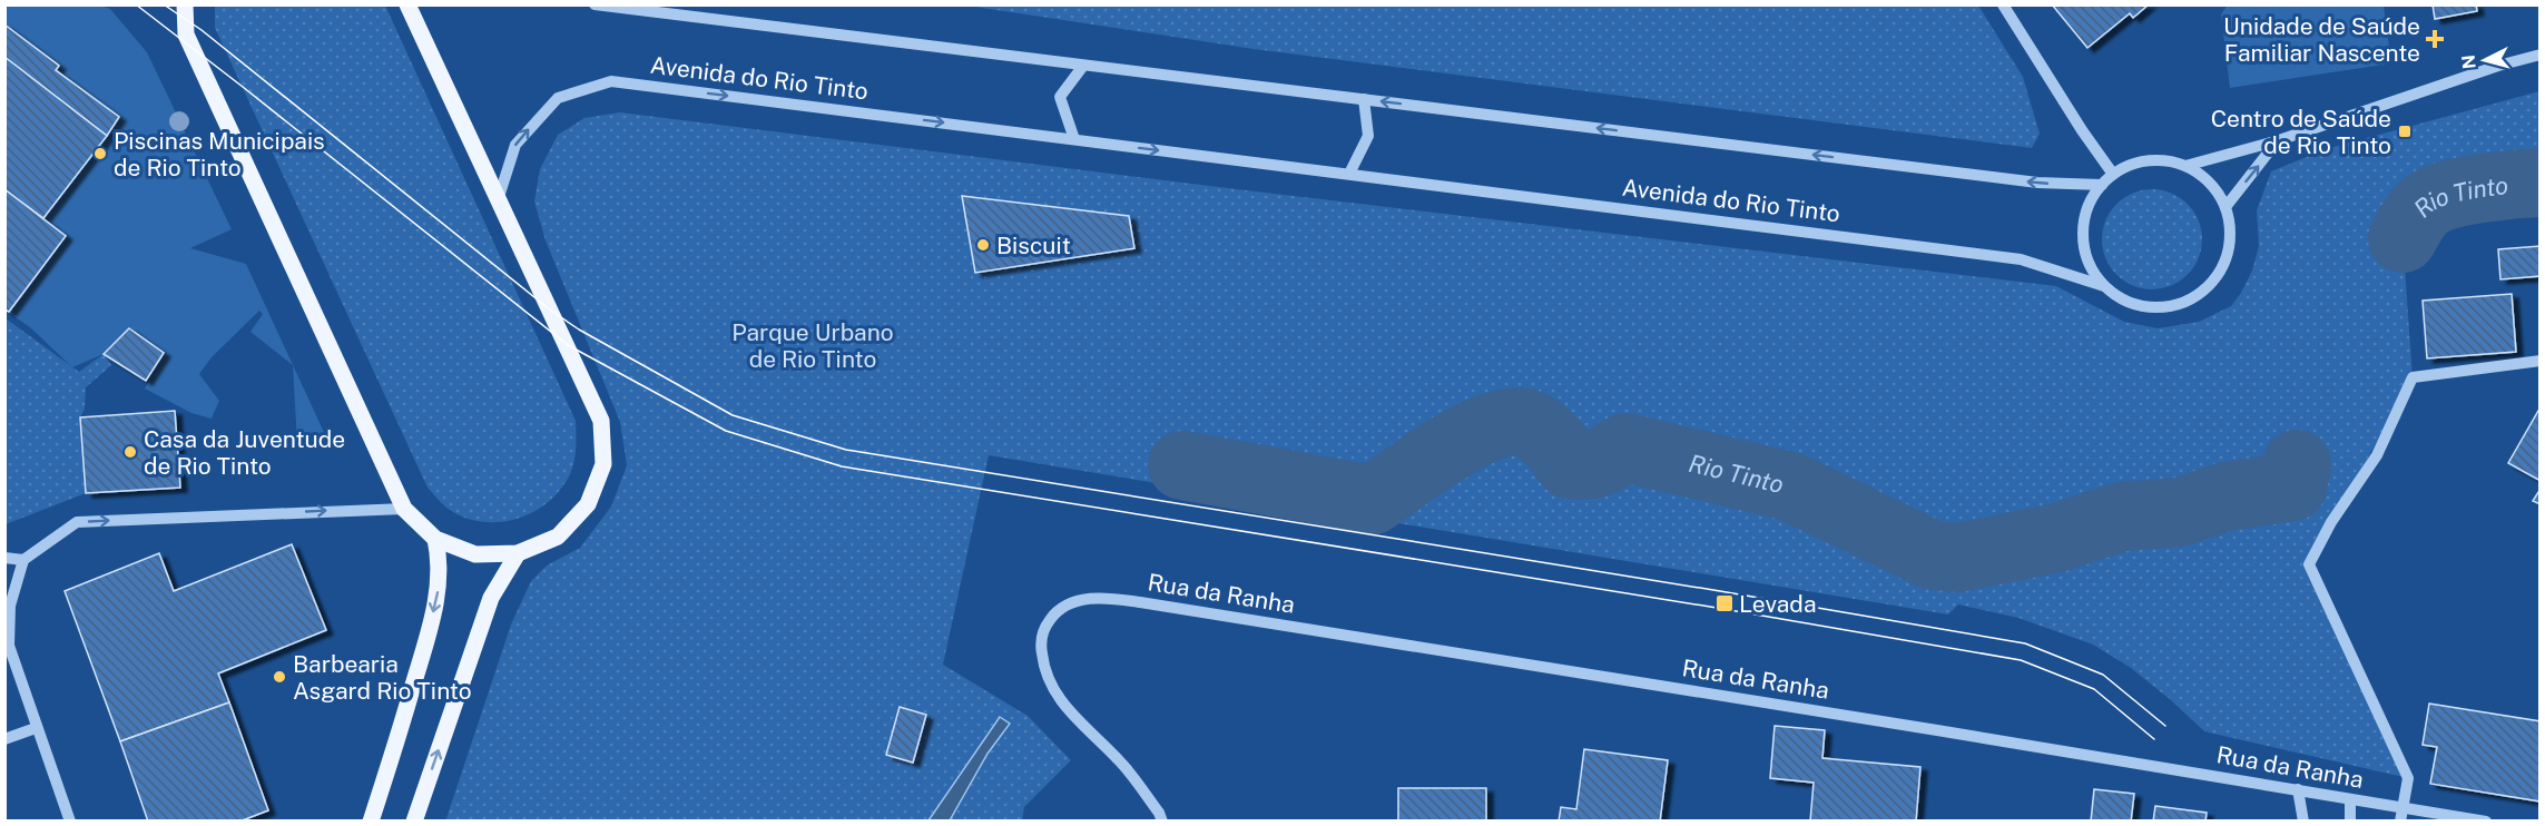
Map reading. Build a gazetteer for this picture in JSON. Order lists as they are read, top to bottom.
{
  "streets": {
    "street": ["Avenida do Rio Tinto", "Rua da Ranha"]
  },
  "water": ["Rio Tinto"],
  "parks": ["Parque Urbano de Rio Tinto"],
  "places": {
    "health": ["Unidade de Saúde Familiar Nascente"],
    "transit": ["Centro de Saúde de Rio Tinto", "Levada"],
    "other": [
      "Piscinas Municipais de Rio Tinto",
      "Biscuit",
      "Casa da Juventude de Rio Tinto",
      "Barbearia Asgard Rio Tinto"
    ]
  },
  "north": "left"
}
